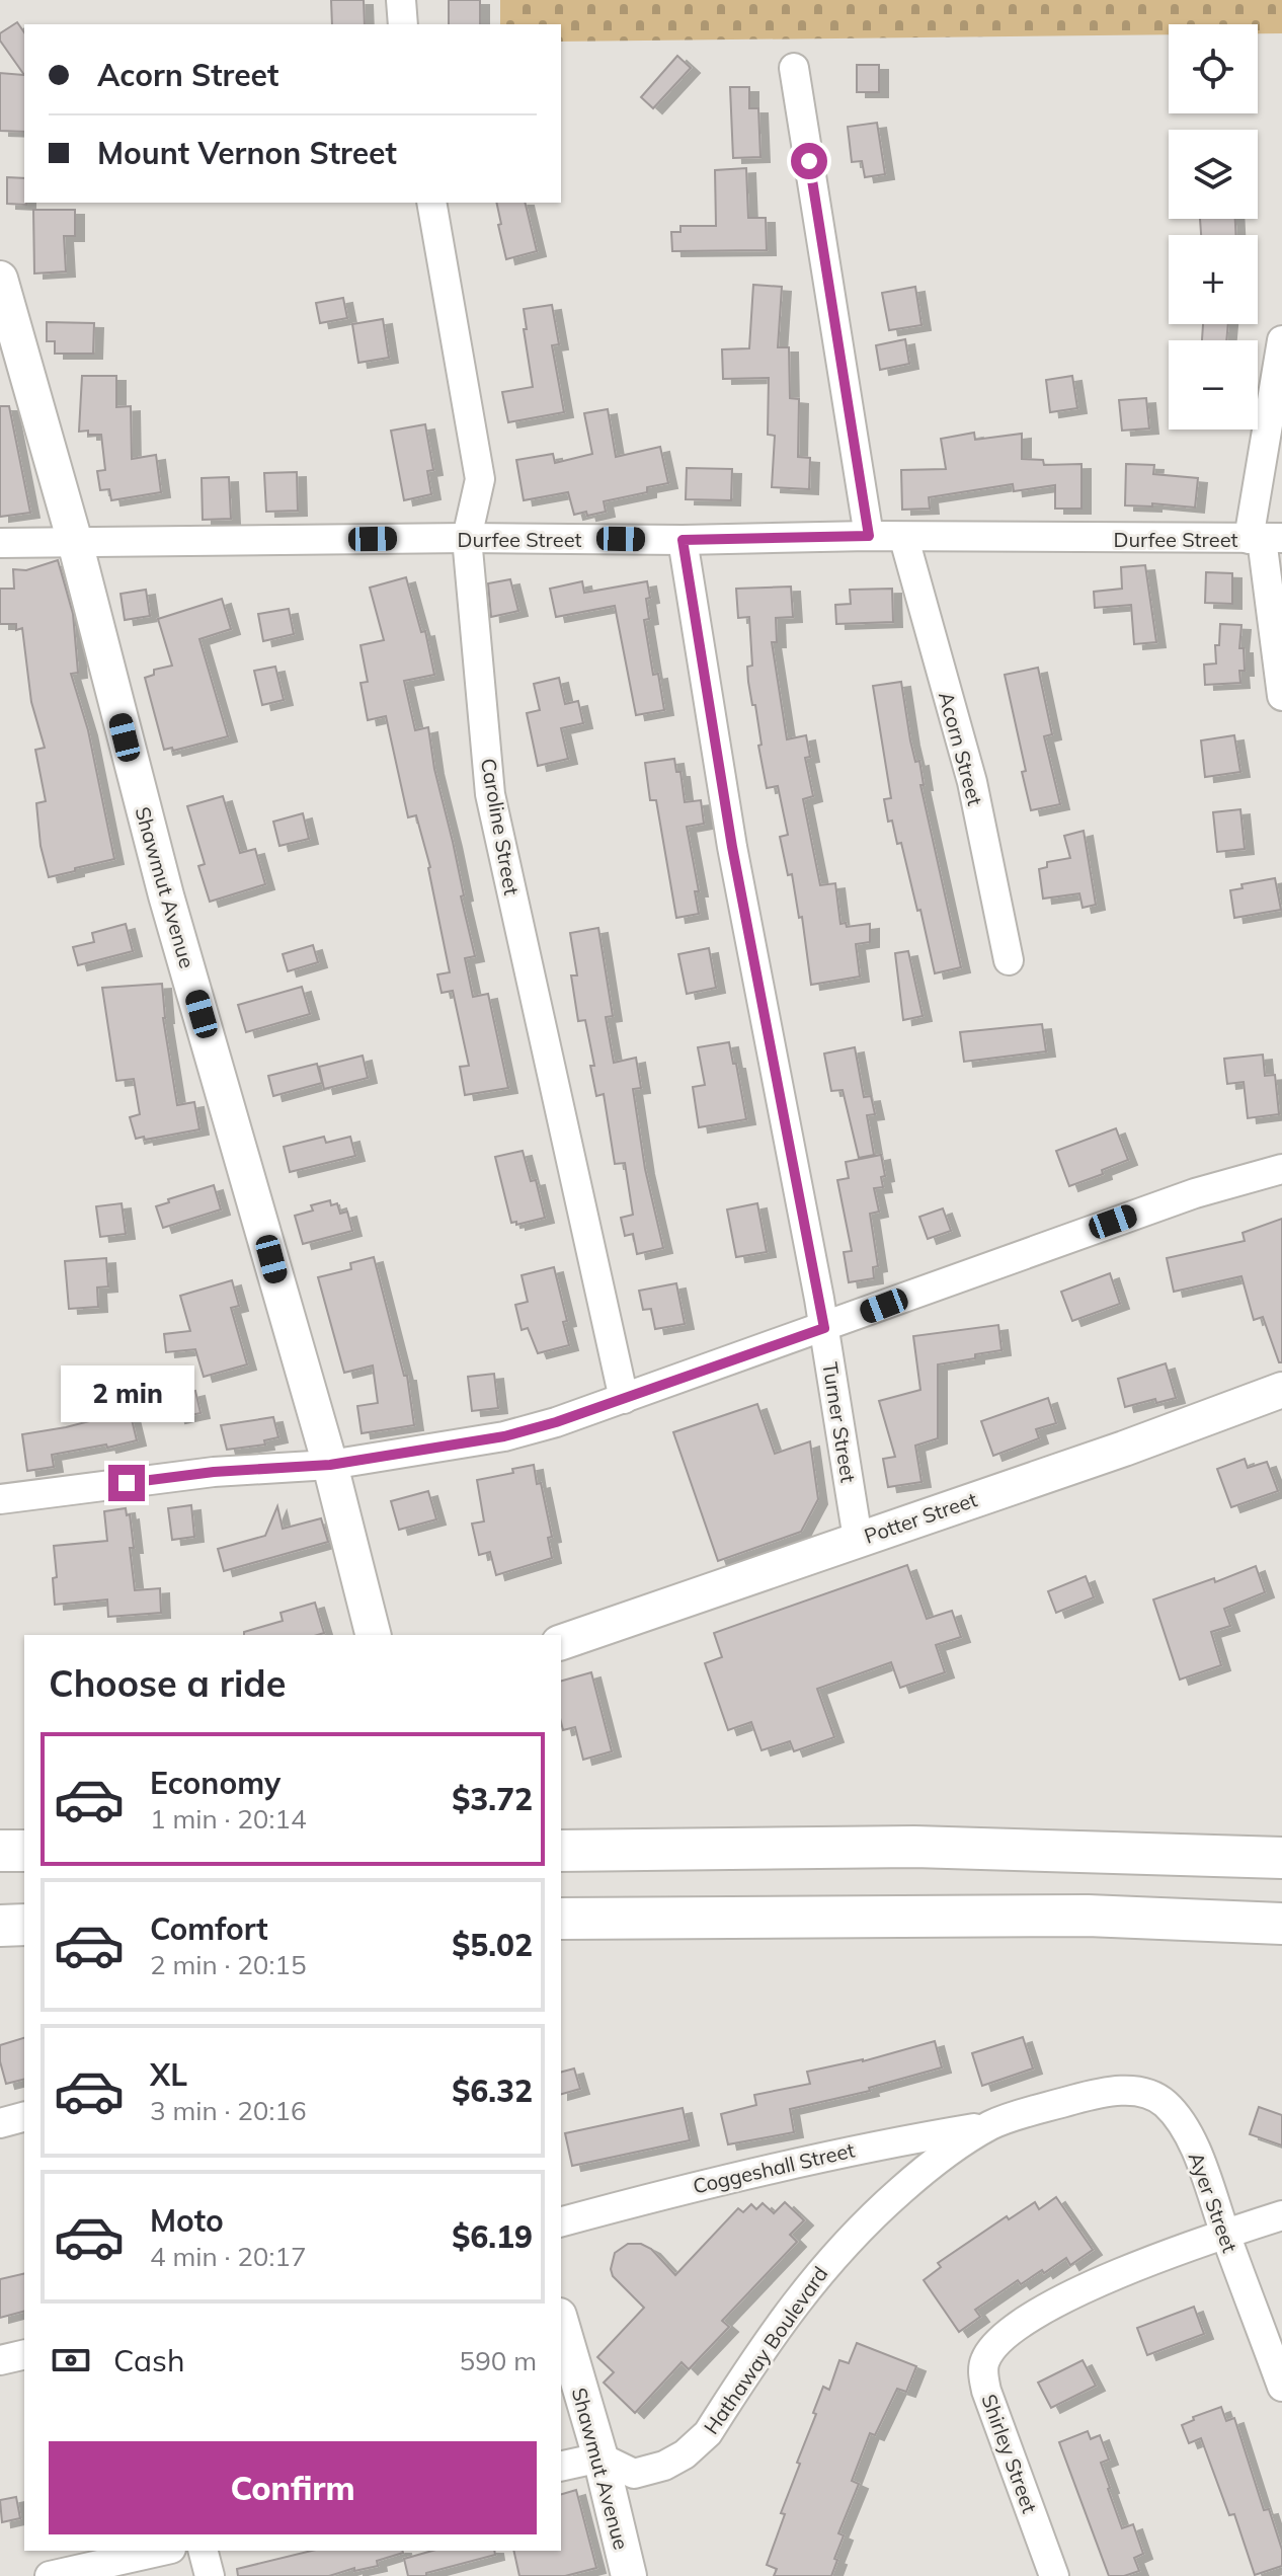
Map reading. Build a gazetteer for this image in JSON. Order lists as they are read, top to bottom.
{
  "streets": {
    "main road": ["Shawmut Avenue", "Potter Street"],
    "street": [
      "Durfee Street",
      "Acorn Street",
      "Caroline Street",
      "Turner Street",
      "Coggeshall Street",
      "Ayer Street",
      "Hathaway Boulevard",
      "Shirley Street"
    ]
  },
  "crossings": [
    ["Durfee Street", "Acorn Street"],
    ["Durfee Street", "Caroline Street"],
    ["Durfee Street", "Shawmut Avenue"],
    ["Durfee Street", "Turner Street"],
    ["Shawmut Avenue", "Hathaway Boulevard"],
    ["Turner Street", "Potter Street"],
    ["Coggeshall Street", "Ayer Street"],
    ["Coggeshall Street", "Hathaway Boulevard"],
    ["Ayer Street", "Hathaway Boulevard"],
    ["Ayer Street", "Shirley Street"]
  ],
  "page": {
    "map_buttons": ["+", "−"],
    "banner": ["Acorn Street", "Mount Vernon Street"],
    "bubble": "2 min",
    "heading": "Choose a ride",
    "list": [
      {
        "name": "Economy",
        "note": "1 min · 20:14",
        "value": "$3.72"
      },
      {
        "name": "Comfort",
        "note": "2 min · 20:15",
        "value": "$5.02"
      },
      {
        "name": "XL",
        "note": "3 min · 20:16",
        "value": "$6.32"
      },
      {
        "name": "Moto",
        "note": "4 min · 20:17",
        "value": "$6.19"
      }
    ],
    "pay": ["Cash", "590 m"],
    "buttons": "Confirm"
  }
}
